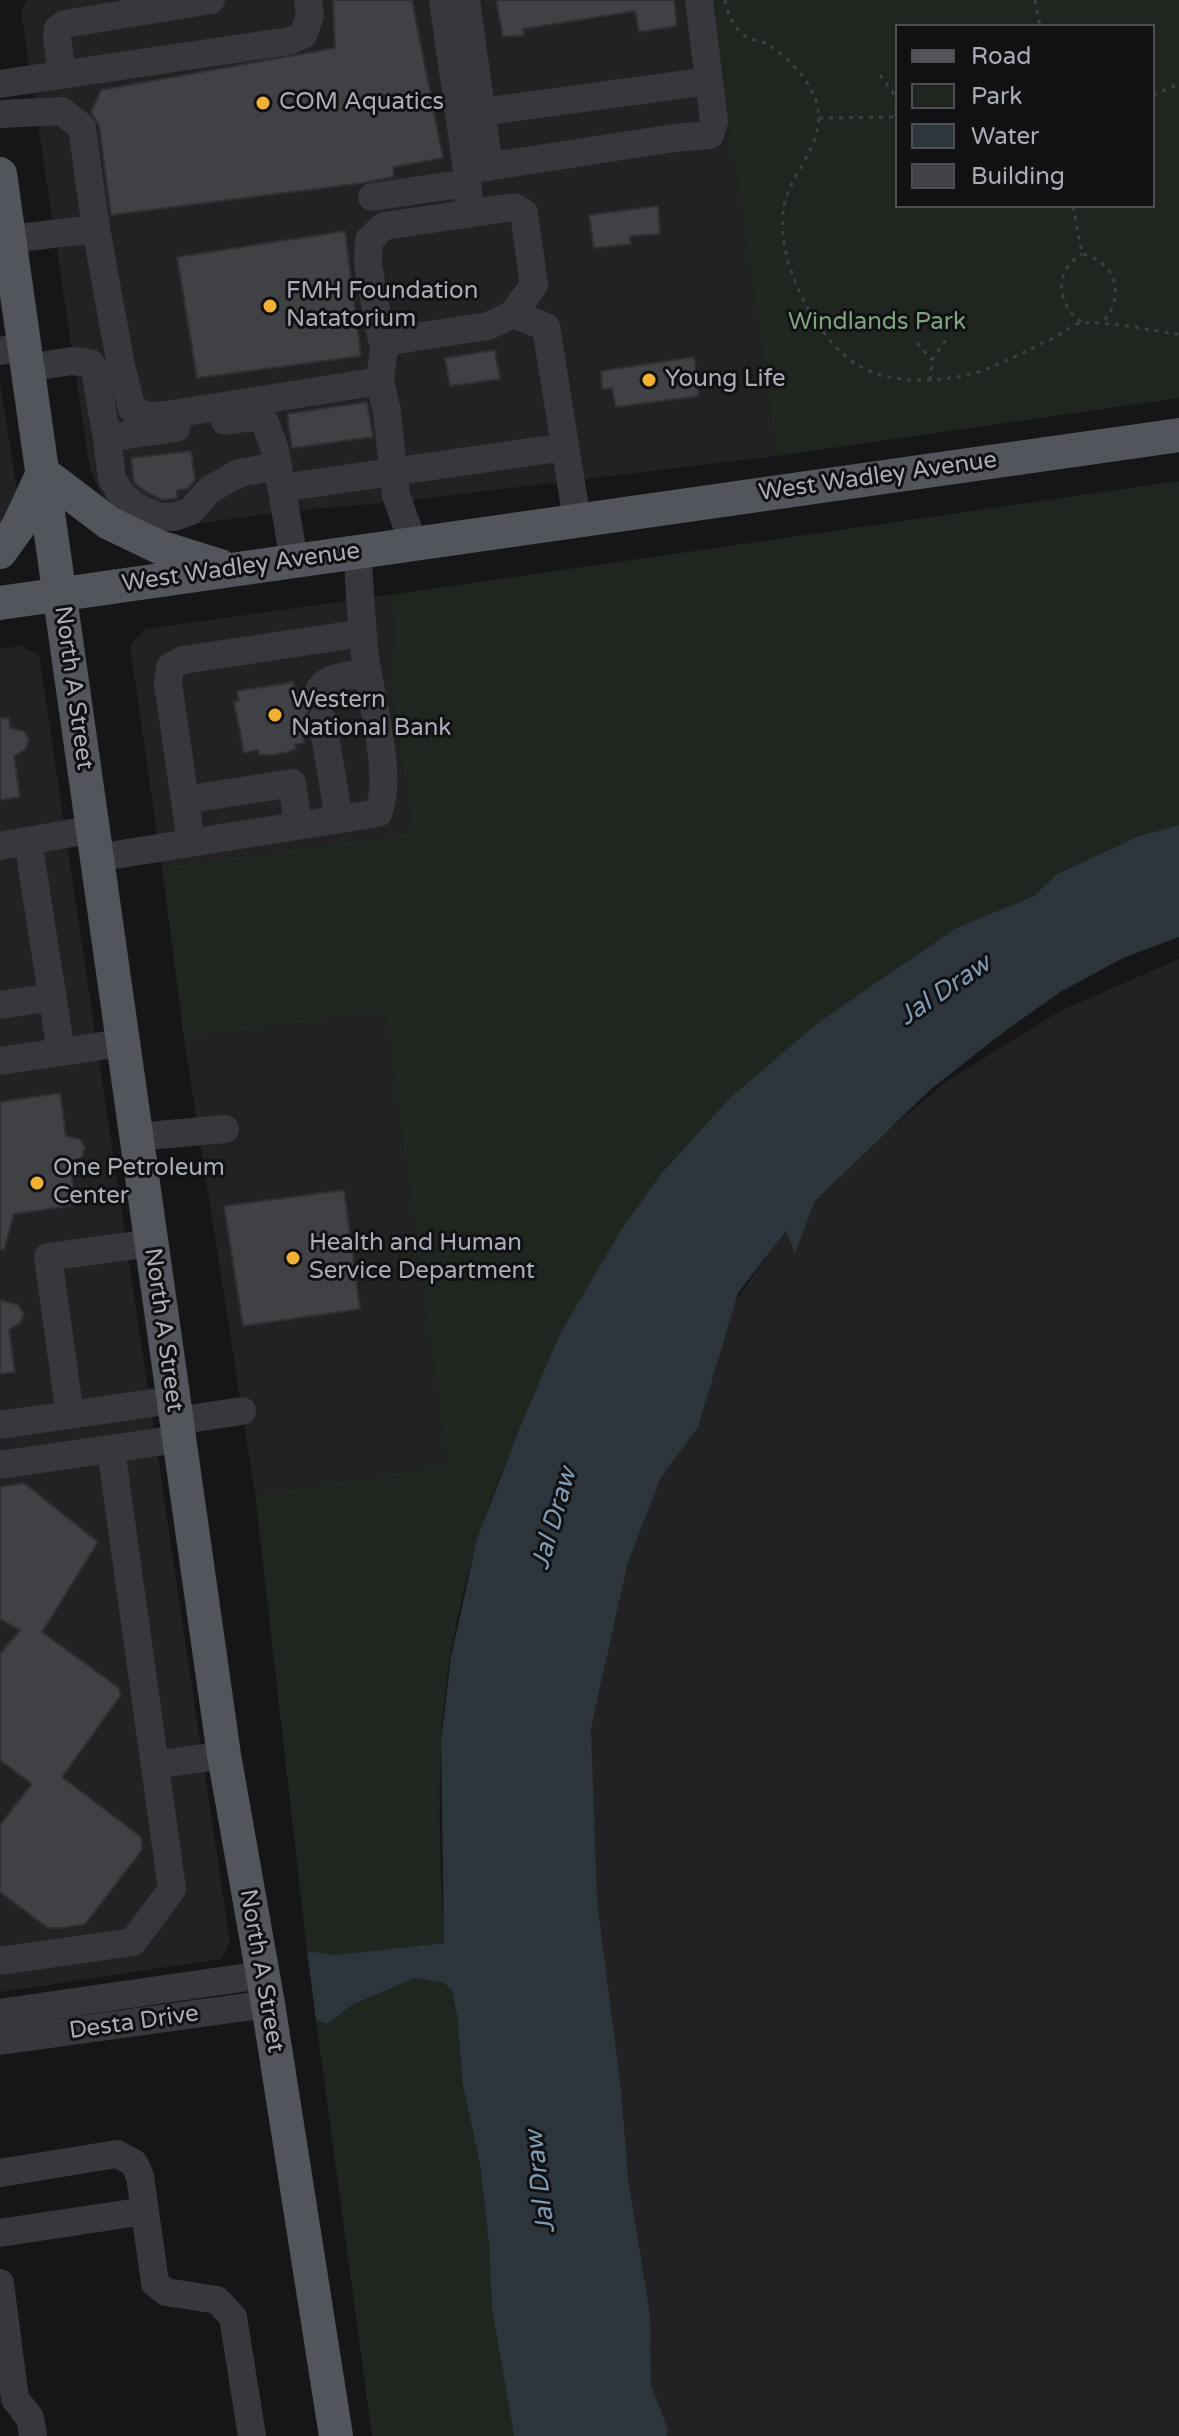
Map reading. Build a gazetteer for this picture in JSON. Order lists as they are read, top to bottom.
{
  "streets": {
    "main road": ["West Wadley Avenue", "North A Street"],
    "street": ["Desta Drive"]
  },
  "crossings": [
    ["West Wadley Avenue", "North A Street"],
    ["North A Street", "Desta Drive"]
  ],
  "water": ["Jal Draw"],
  "parks": ["Windlands Park"],
  "places": [
    "COM Aquatics",
    "FMH Foundation Natatorium",
    "Young Life",
    "Western National Bank",
    "One Petroleum Center",
    "Health and Human Service Department"
  ],
  "legend": [
    "Road",
    "Park",
    "Water",
    "Building"
  ]
}
